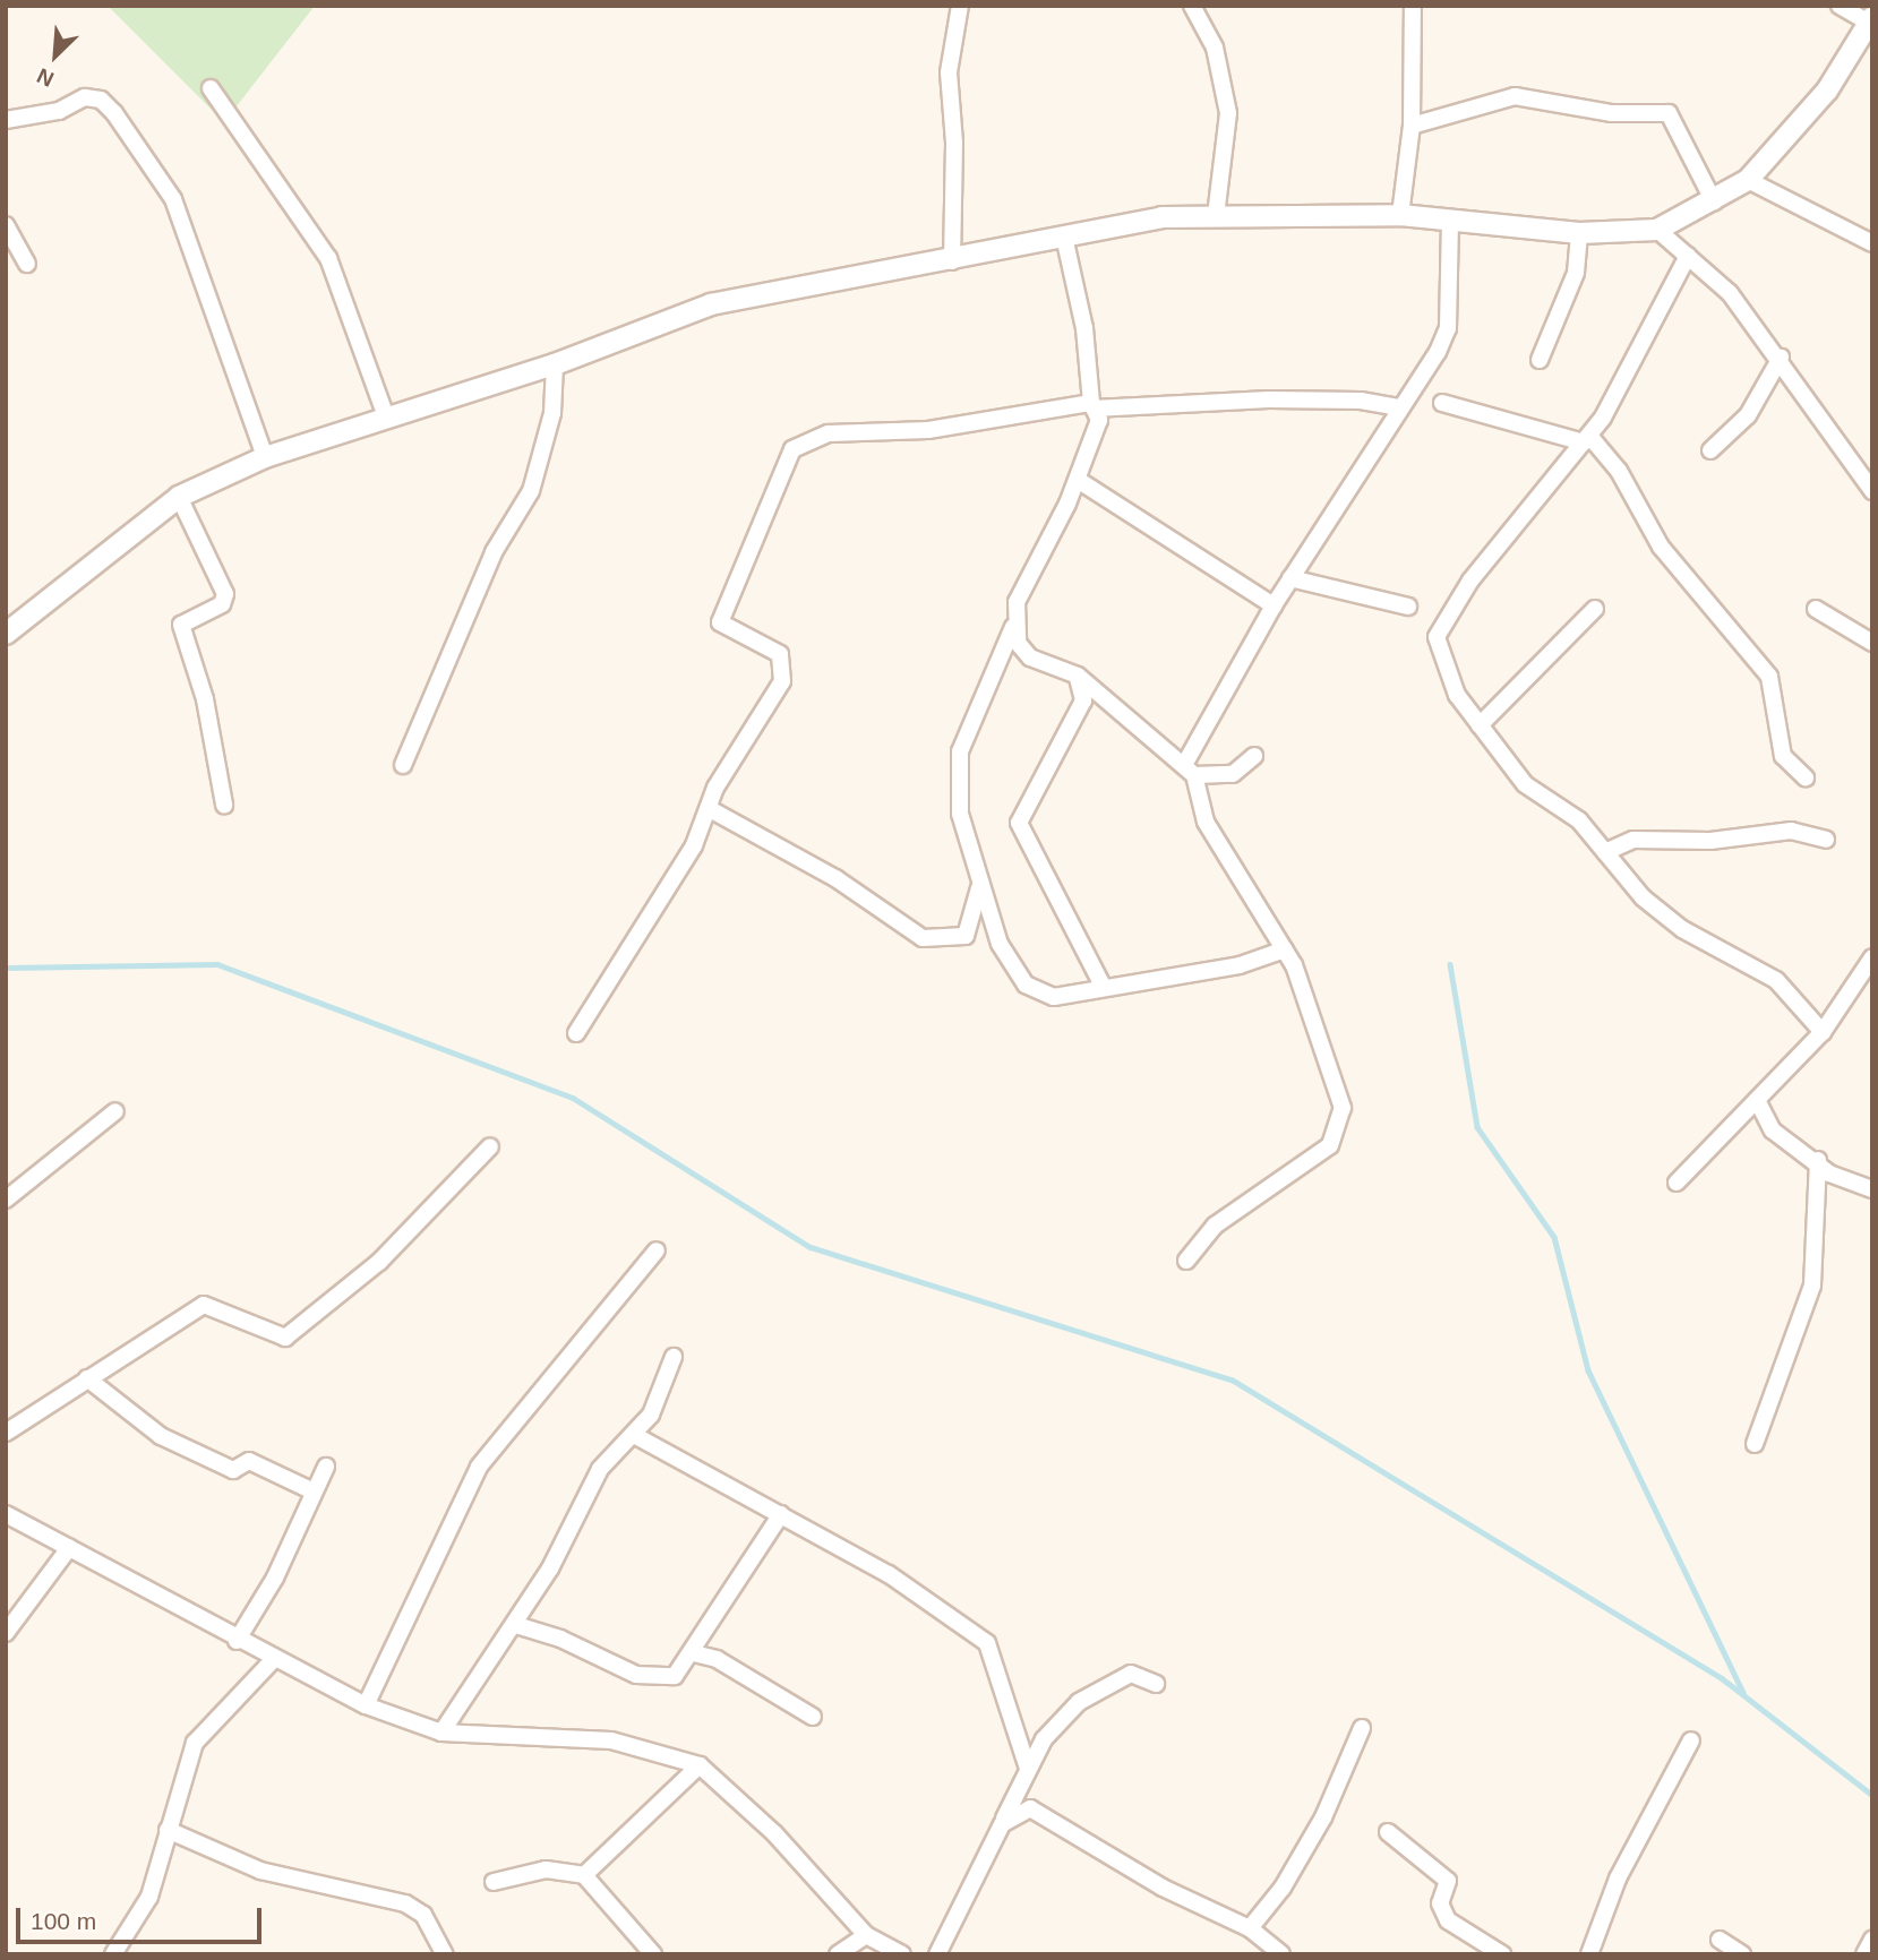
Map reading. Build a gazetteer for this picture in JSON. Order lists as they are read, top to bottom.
{
  "scale_bar": "100 m",
  "north": "bottom left"
}
